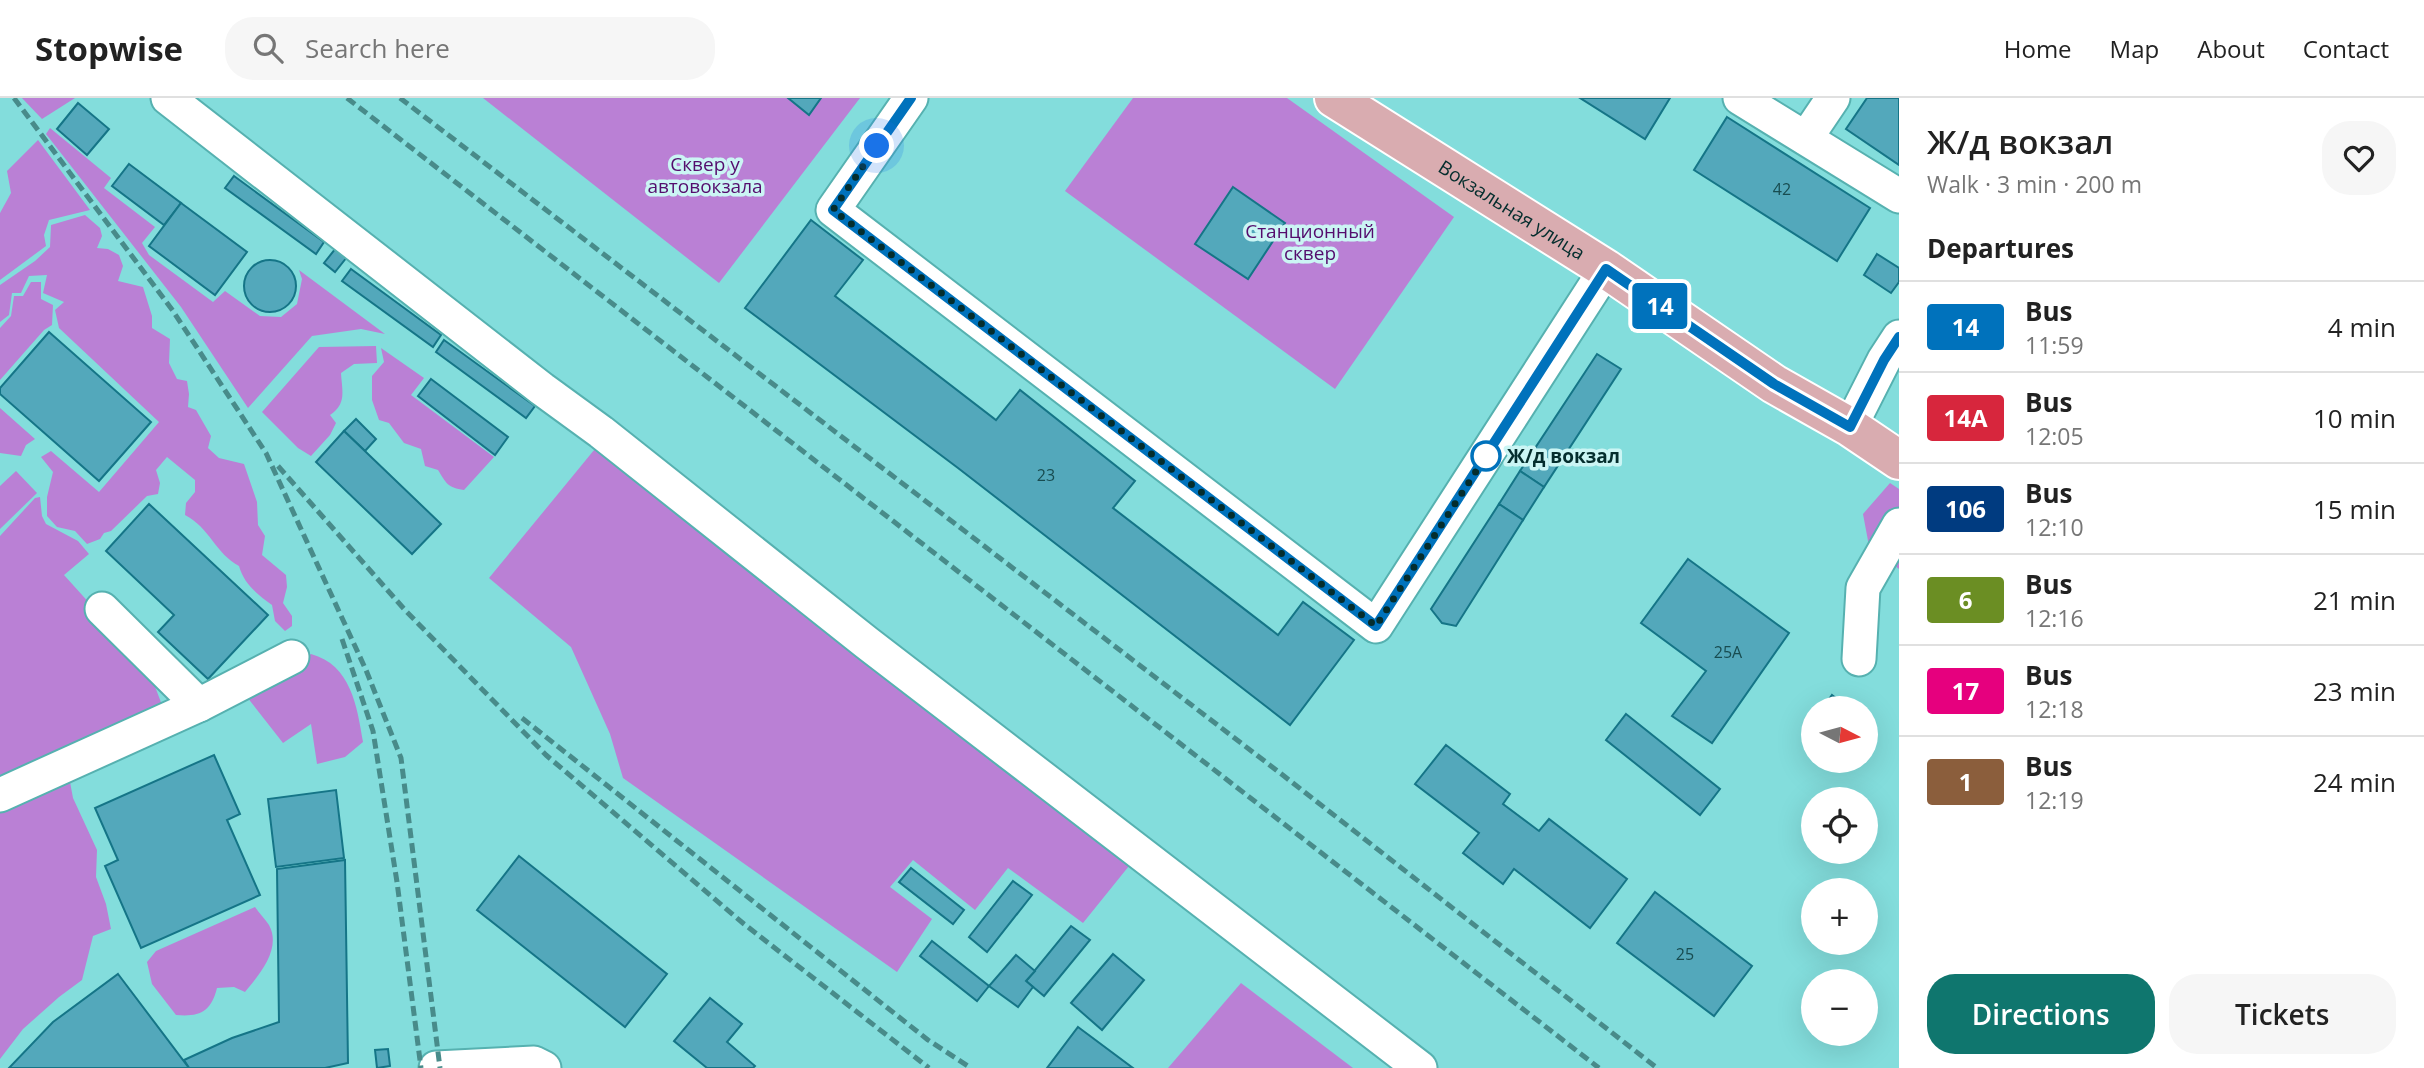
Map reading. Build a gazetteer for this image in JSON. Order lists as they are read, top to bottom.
{
  "streets": {
    "main road": ["Вокзальная улица"]
  },
  "parks": ["Сквер у автовокзала", "Станционный сквер"],
  "places": ["Ж/д вокзал"],
  "lines": ["bus line 14"],
  "house_numbers": [
    "42",
    "23",
    "25А",
    "25"
  ],
  "north": "right",
  "page": {
    "header": "Stopwise",
    "search": "Search here",
    "nav": [
      "Home",
      "Map",
      "About",
      "Contact"
    ],
    "on_map": "14",
    "heading": [
      ["Ж/д вокзал", "Walk · 3 min · 200 m"],
      "Departures"
    ],
    "list": [
      {
        "mark": "14",
        "name": "Bus",
        "note": "11:59",
        "value": "4 min"
      },
      {
        "mark": "14А",
        "name": "Bus",
        "note": "12:05",
        "value": "10 min"
      },
      {
        "mark": "106",
        "name": "Bus",
        "note": "12:10",
        "value": "15 min"
      },
      {
        "mark": "6",
        "name": "Bus",
        "note": "12:16",
        "value": "21 min"
      },
      {
        "mark": "17",
        "name": "Bus",
        "note": "12:18",
        "value": "23 min"
      },
      {
        "mark": "1",
        "name": "Bus",
        "note": "12:19",
        "value": "24 min"
      }
    ],
    "map_buttons": ["+", "−"],
    "buttons": ["Directions", "Tickets"]
  }
}
